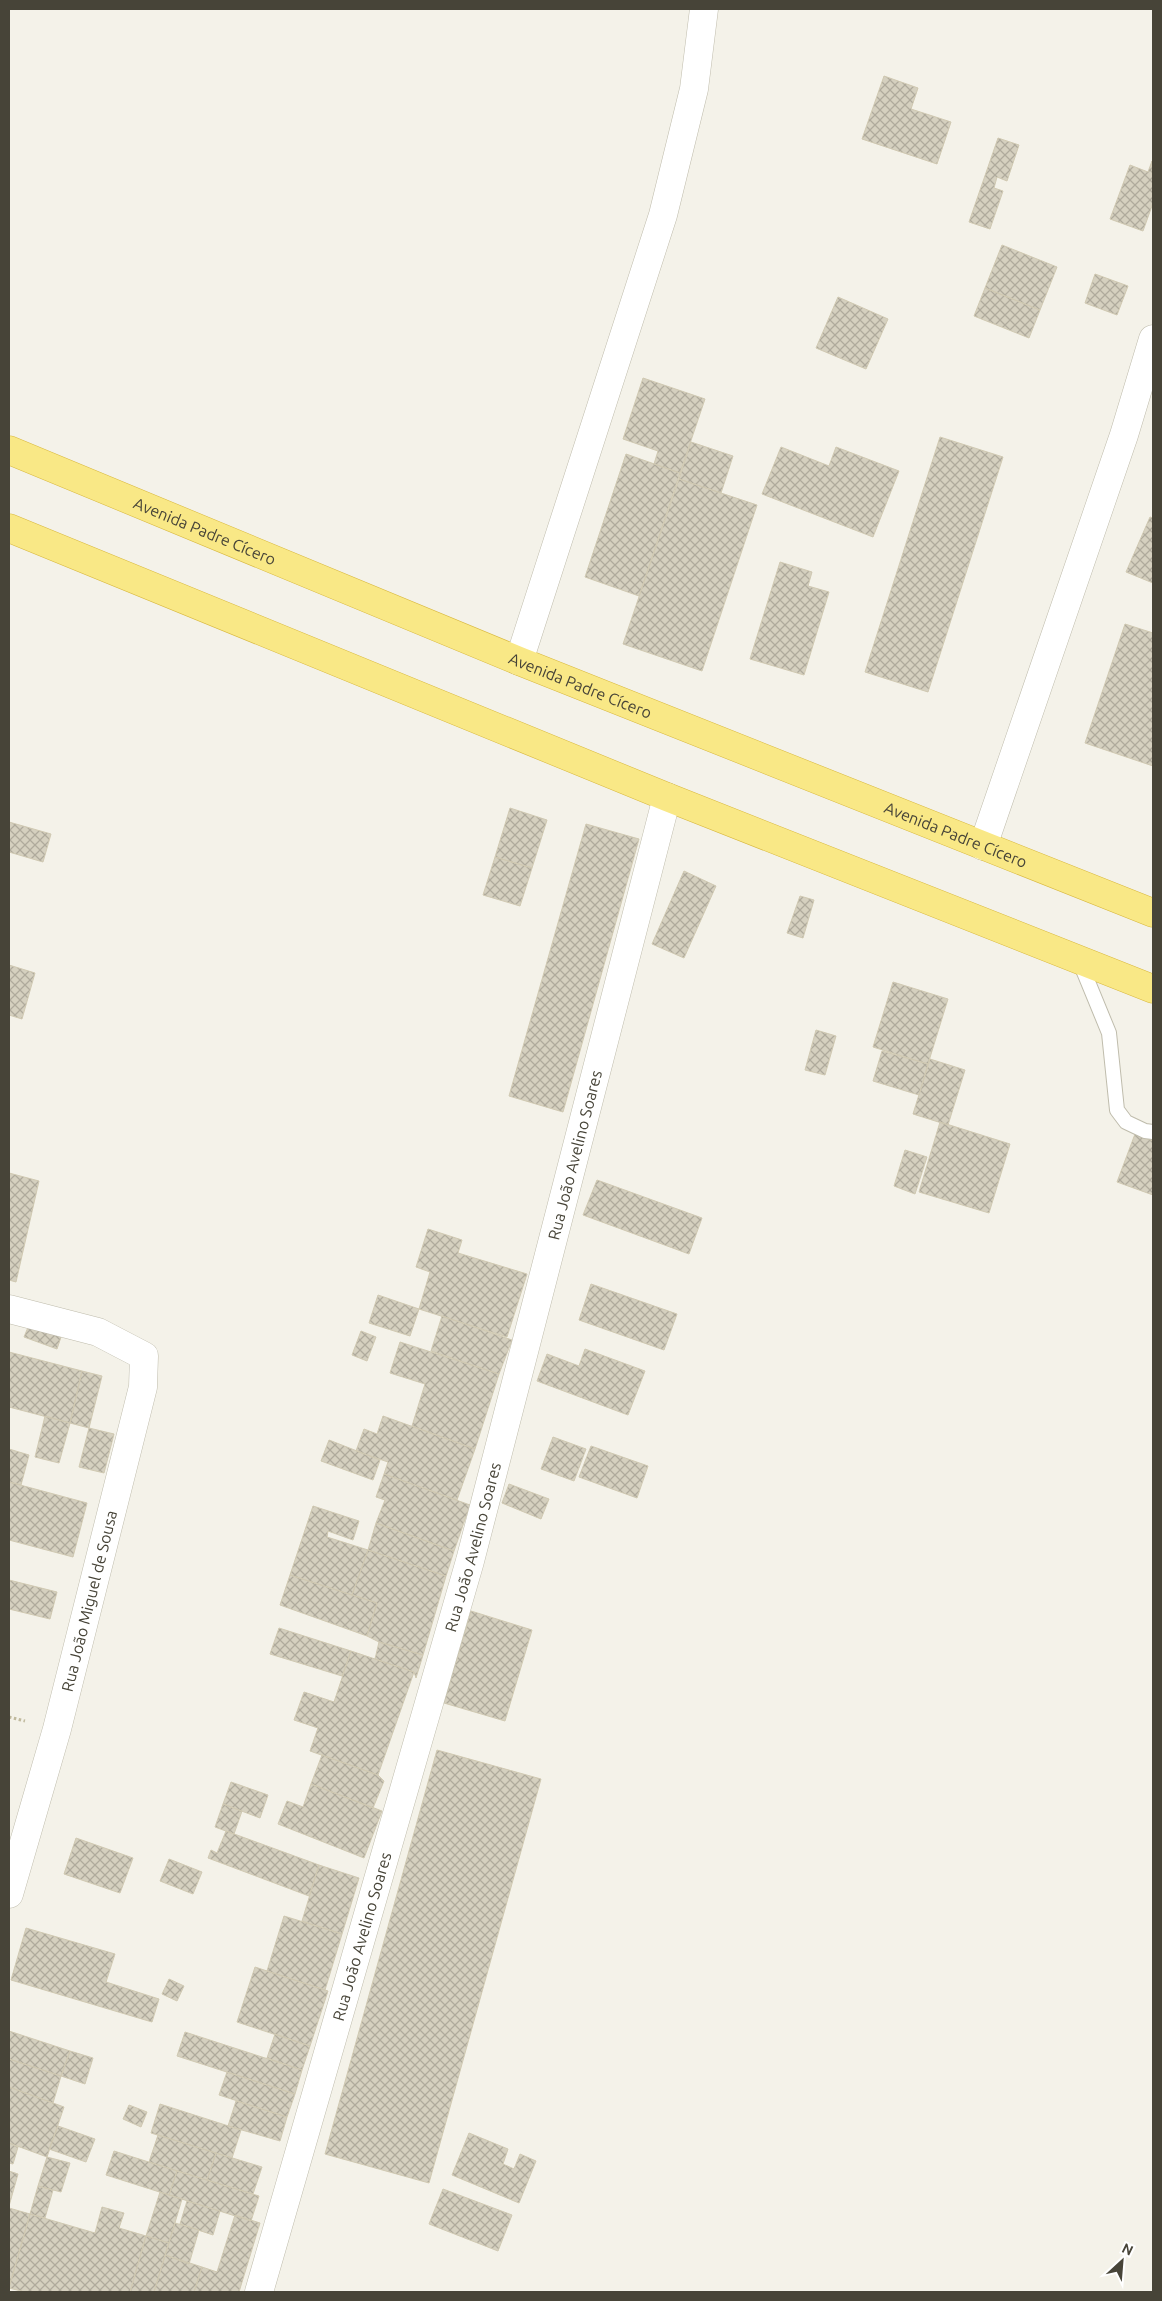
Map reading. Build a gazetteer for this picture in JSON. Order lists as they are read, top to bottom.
{
  "streets": {
    "highway": ["Avenida Padre Cícero"],
    "street": ["Rua João Avelino Soares", "Rua João Miguel de Sousa"]
  },
  "north": "top right"
}
